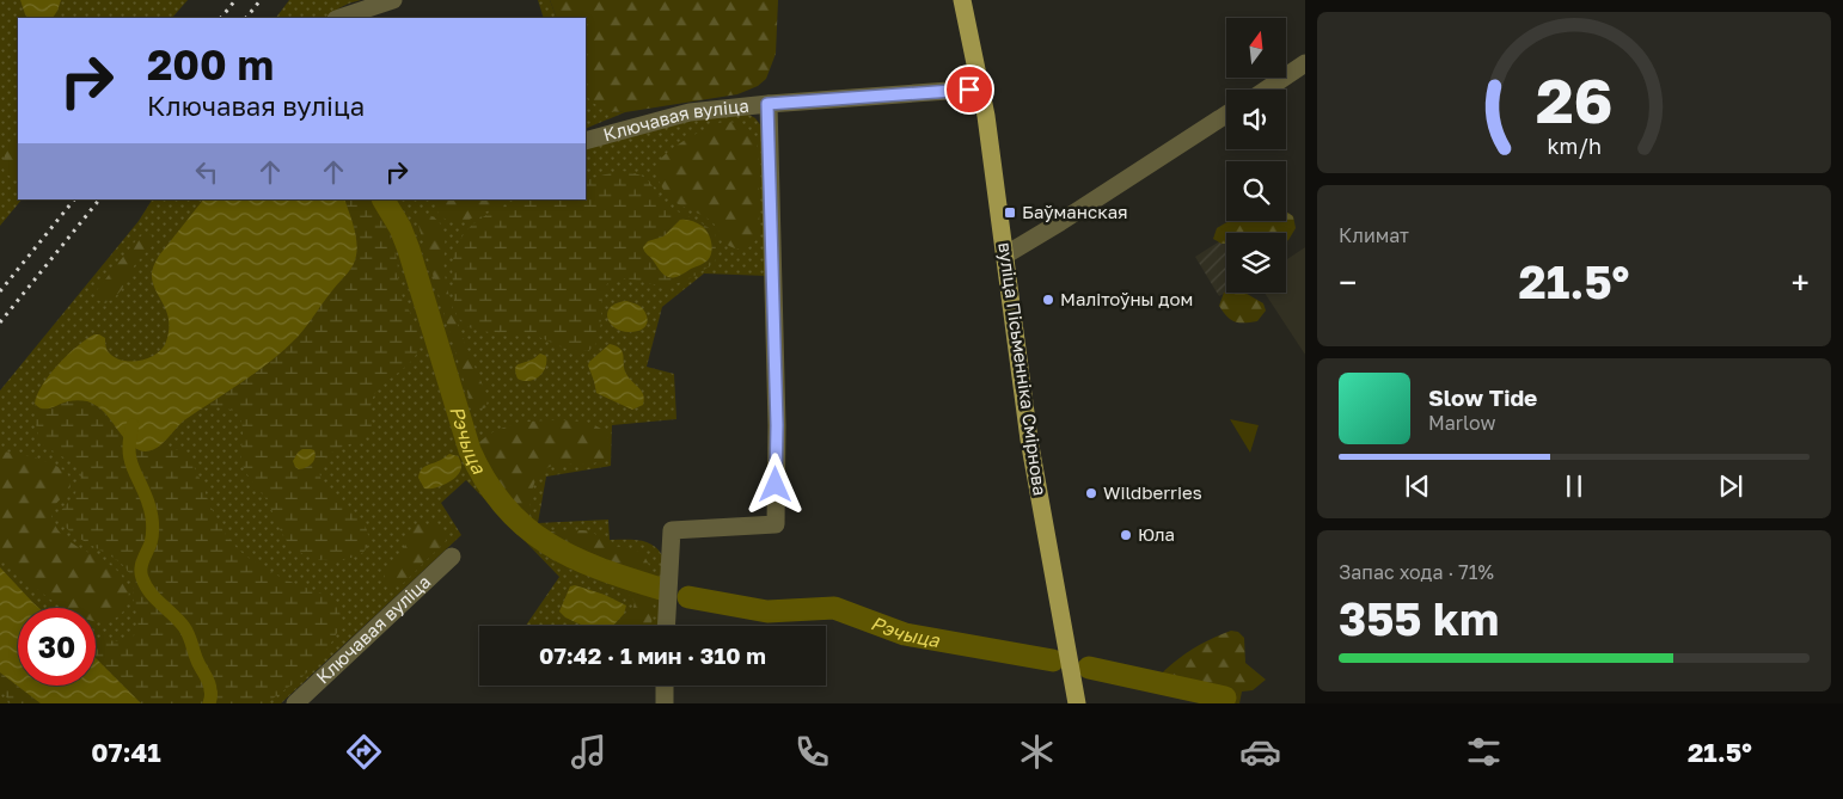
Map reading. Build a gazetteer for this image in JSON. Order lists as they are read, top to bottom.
{
  "streets": {
    "main road": ["вуліца Пісьменніка Смірнова"],
    "street": ["Ключавая вуліца"]
  },
  "crossings": [
    ["Ключавая вуліца", "вуліца Пісьменніка Смірнова"]
  ],
  "water": ["Рэчыца"],
  "places": {
    "transit": ["Баўманская"],
    "other": ["Малітоўны дом", "Wildberries", "Юла"]
  },
  "north": "top",
  "page": {
    "turn": ["200 m", "Ключавая вуліца"],
    "tile": [
      "Климат",
      ["Запас хода · 71%", "355 km"]
    ],
    "heat": ["−", "21.5°", "+"],
    "song": ["Slow Tide", "Marlow"],
    "limit": "30",
    "trip": "07:42 · 1 мин · 310 m",
    "tabs": ["07:41", "21.5°"],
    "gauge": ["26", "km/h"]
  }
}
